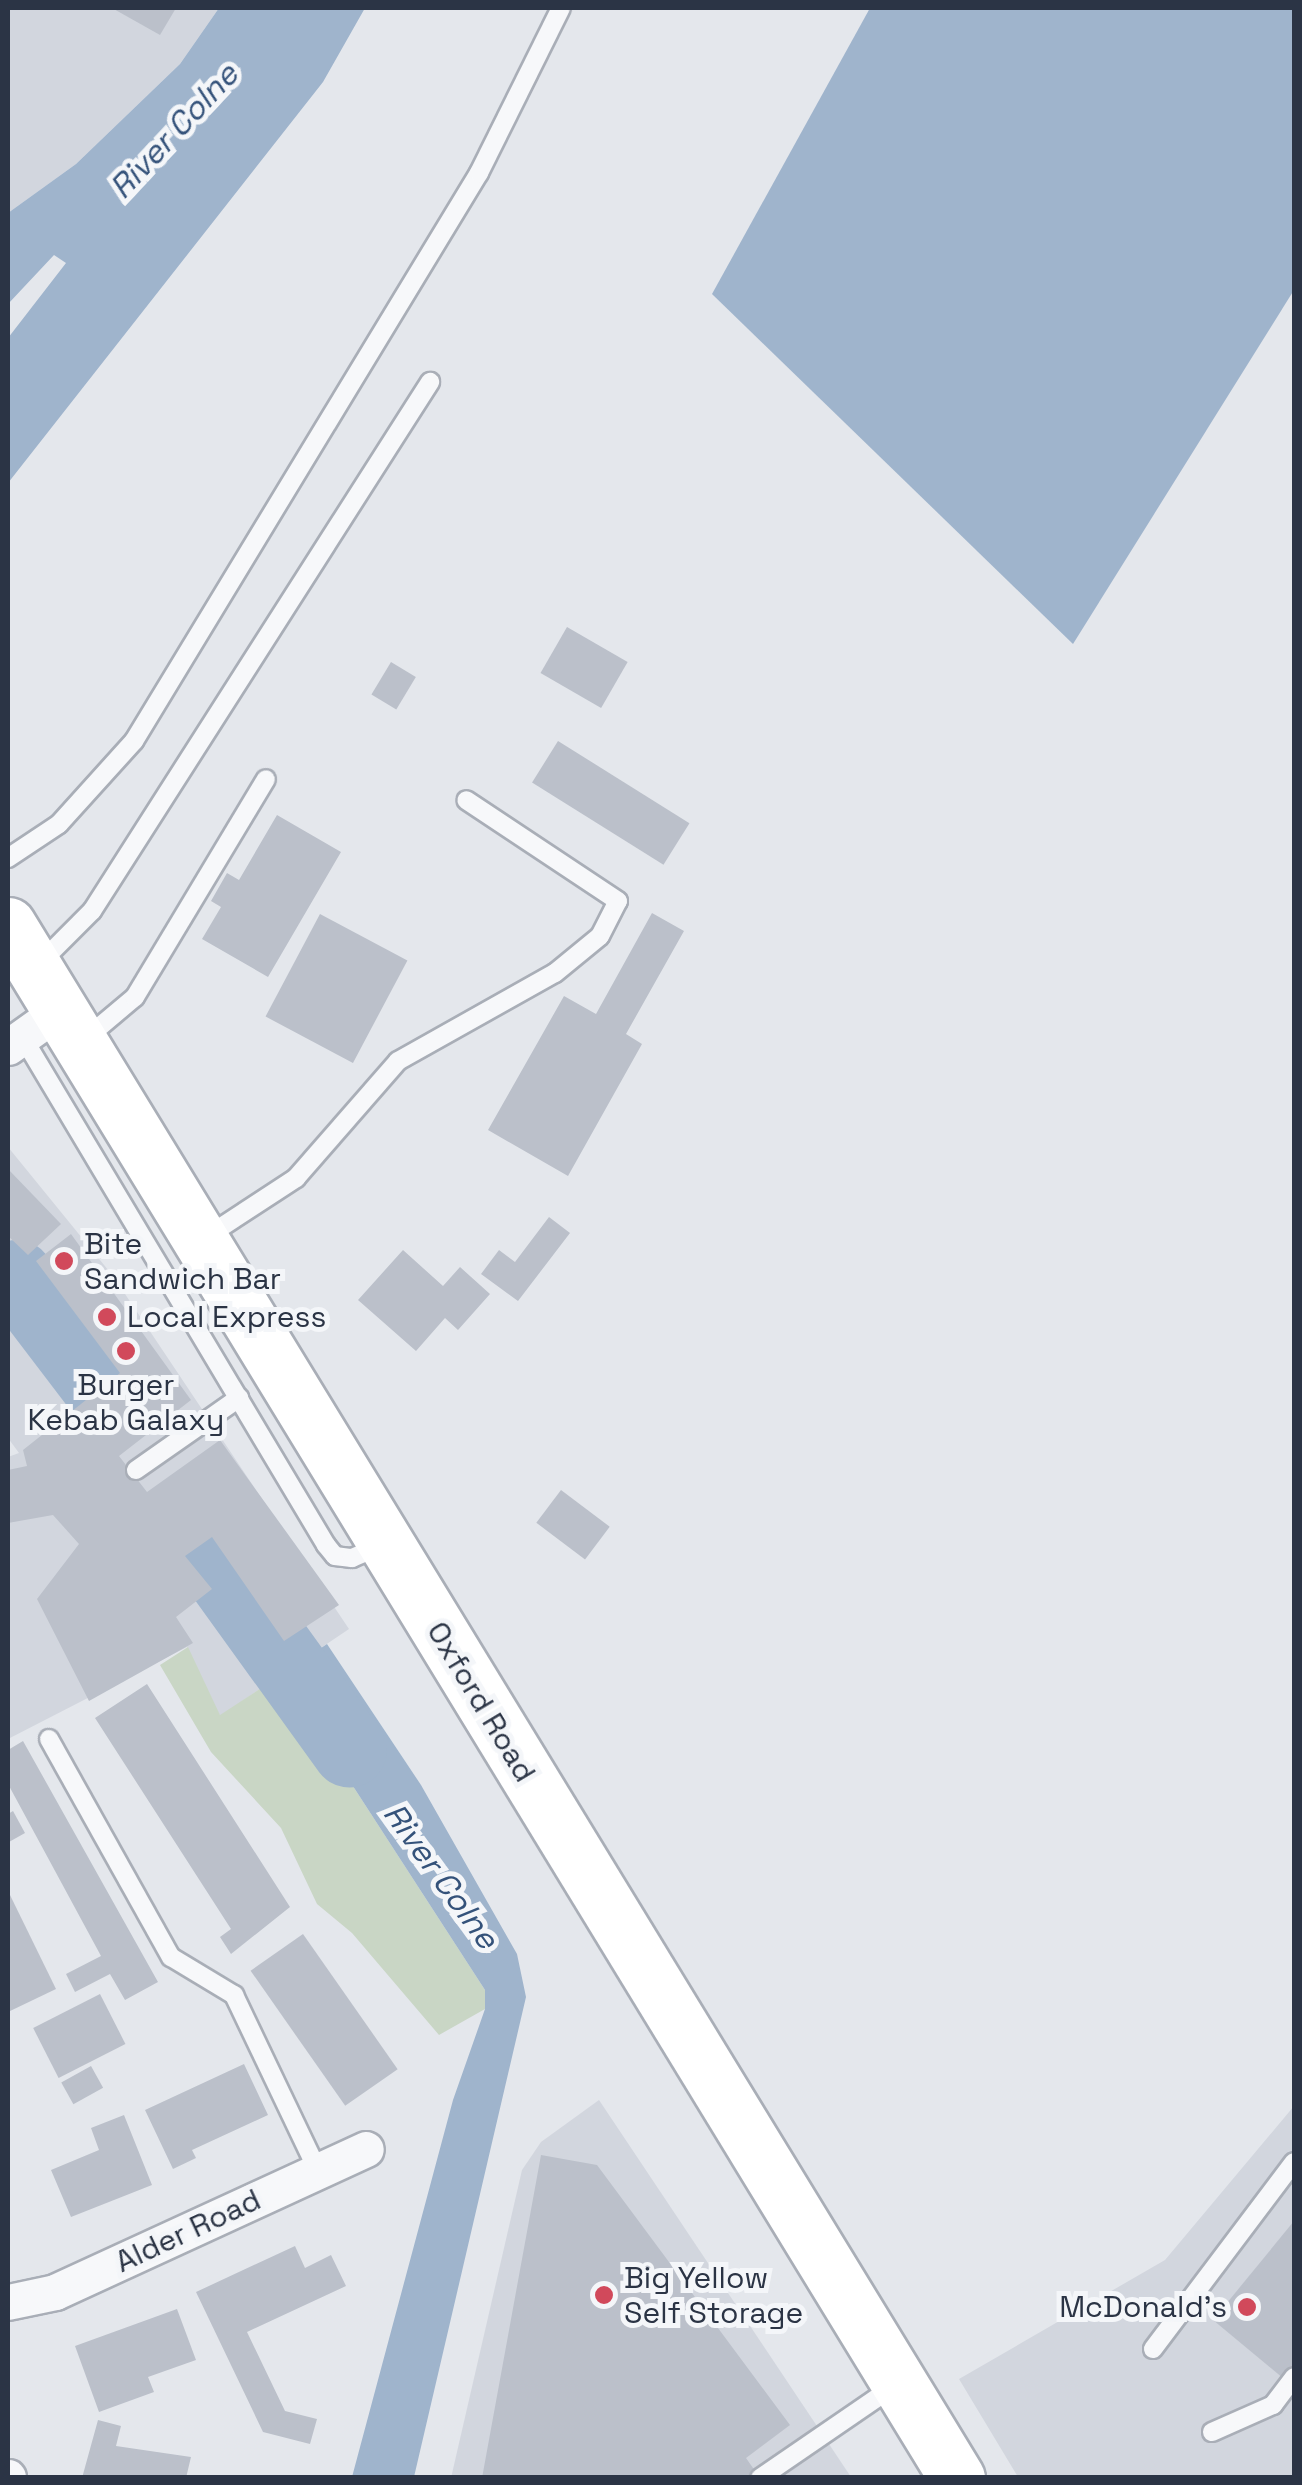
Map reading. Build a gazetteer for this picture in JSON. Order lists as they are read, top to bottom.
{
  "streets": {
    "main road": ["Oxford Road"],
    "street": ["Alder Road"]
  },
  "water": ["River Colne"],
  "places": [
    "Bite Sandwich Bar",
    "Local Express",
    "Burger Kebab Galaxy",
    "Big Yellow Self Storage",
    "McDonald's"
  ]
}
